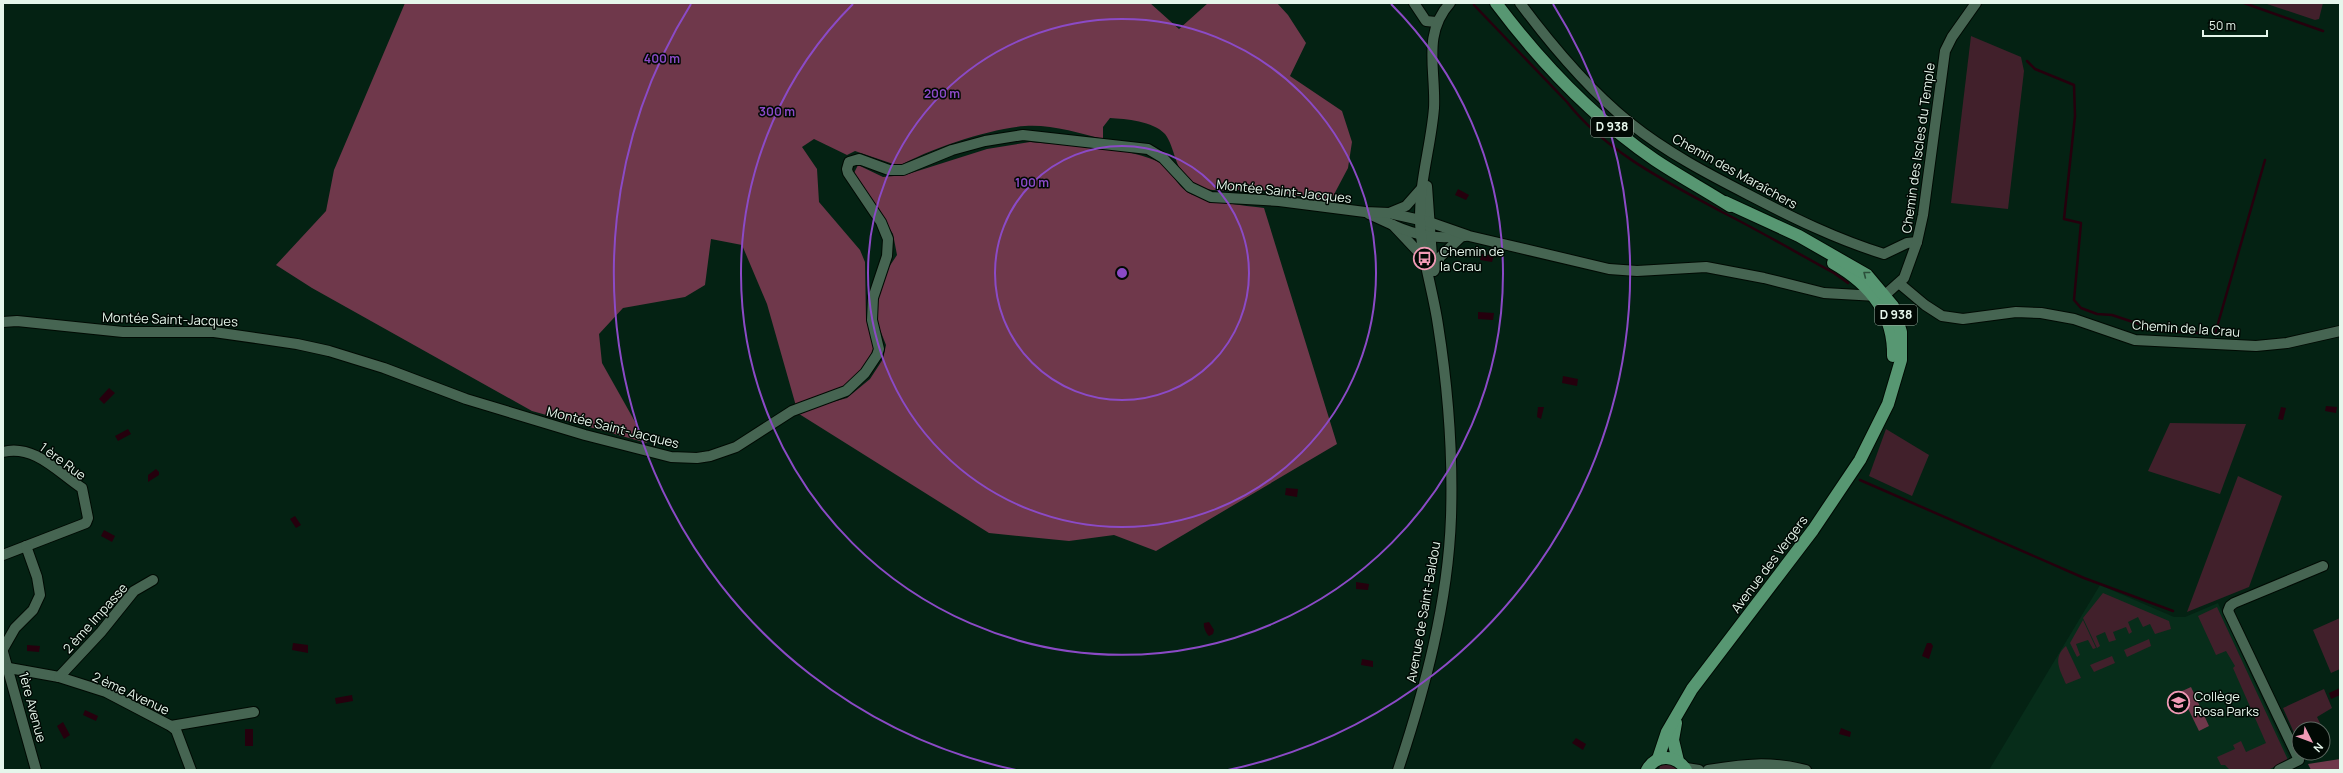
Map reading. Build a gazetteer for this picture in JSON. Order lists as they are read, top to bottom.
{
  "streets": {
    "main road": ["D 938", "Avenue des Vergers"],
    "street": [
      "Chemin des Iscles du Temple",
      "Chemin des Maraîchers",
      "Montée Saint-Jacques",
      "Chemin de la Crau",
      "1 ère Rue",
      "Avenue de Saint-Baldou",
      "2 ème Impasse",
      "2 ème Avenue",
      "1ère Avenue"
    ]
  },
  "crossings": [
    ["D 938", "Chemin des Iscles du Temple"],
    ["D 938", "Avenue des Vergers"],
    ["Chemin des Iscles du Temple", "Chemin des Maraîchers"],
    ["Chemin des Iscles du Temple", "Chemin de la Crau"],
    ["2 ème Impasse", "2 ème Avenue"],
    ["2 ème Avenue", "1ère Avenue"]
  ],
  "places": {
    "bus stop": ["Chemin de la Crau"],
    "school or university": ["Collège Rosa Parks"]
  },
  "scale_bar": "50 m",
  "north": "bottom right",
  "rings": [
    "400 m",
    "200 m",
    "300 m",
    "100 m"
  ]
}
